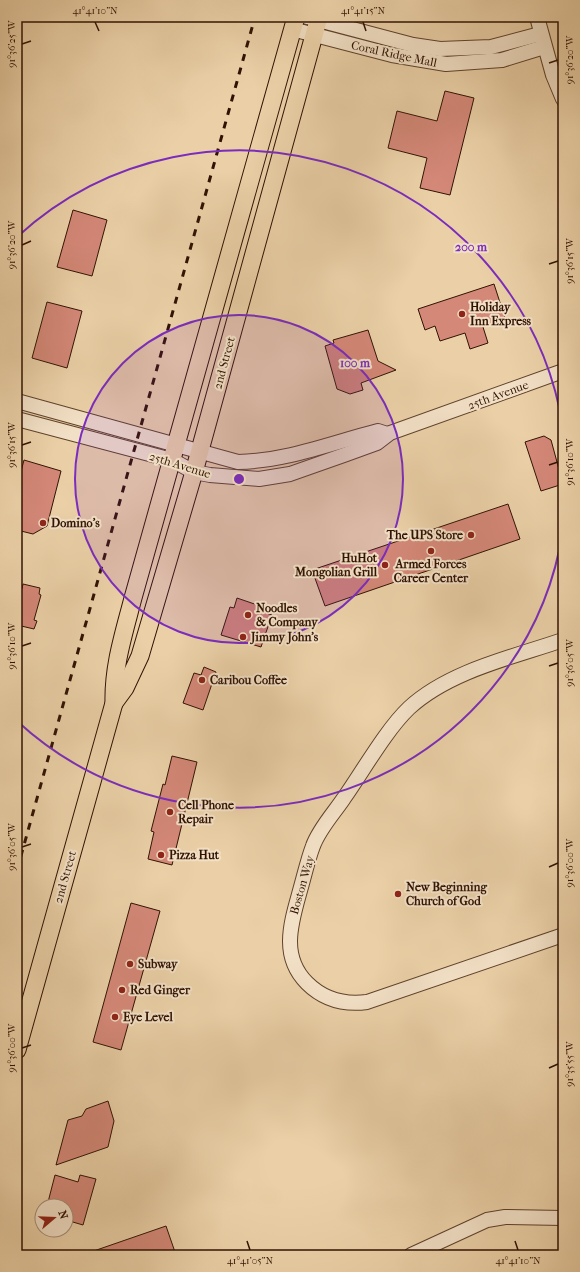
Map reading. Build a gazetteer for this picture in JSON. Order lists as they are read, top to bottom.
{
  "streets": {
    "main road": ["2nd Street"],
    "street": ["Coral Ridge Mall", "25th Avenue", "Boston Way"]
  },
  "crossings": [
    ["Coral Ridge Mall", "2nd Street"],
    ["2nd Street", "25th Avenue"]
  ],
  "places": [
    "Holiday Inn Express",
    "Domino's",
    "The UPS Store",
    "Armed Forces Career Center",
    "HuHot Mongolian Grill",
    "Noodles & Company",
    "Jimmy John's",
    "Caribou Coffee",
    "Cell Phone Repair",
    "Pizza Hut",
    "New Beginning Church of God",
    "Subway",
    "Red Ginger",
    "Eye Level"
  ],
  "north": "right",
  "coordinates": [
    "41°41'10\"N",
    "41°41'15\"N",
    "91°36'25\"W",
    "91°36'20\"W",
    "91°36'15\"W",
    "91°36'10\"W",
    "91°36'05\"W",
    "91°36'00\"W",
    "91°35'55\"W",
    "41°41'05\"N"
  ],
  "rings": ["200 m", "100 m"]
}
